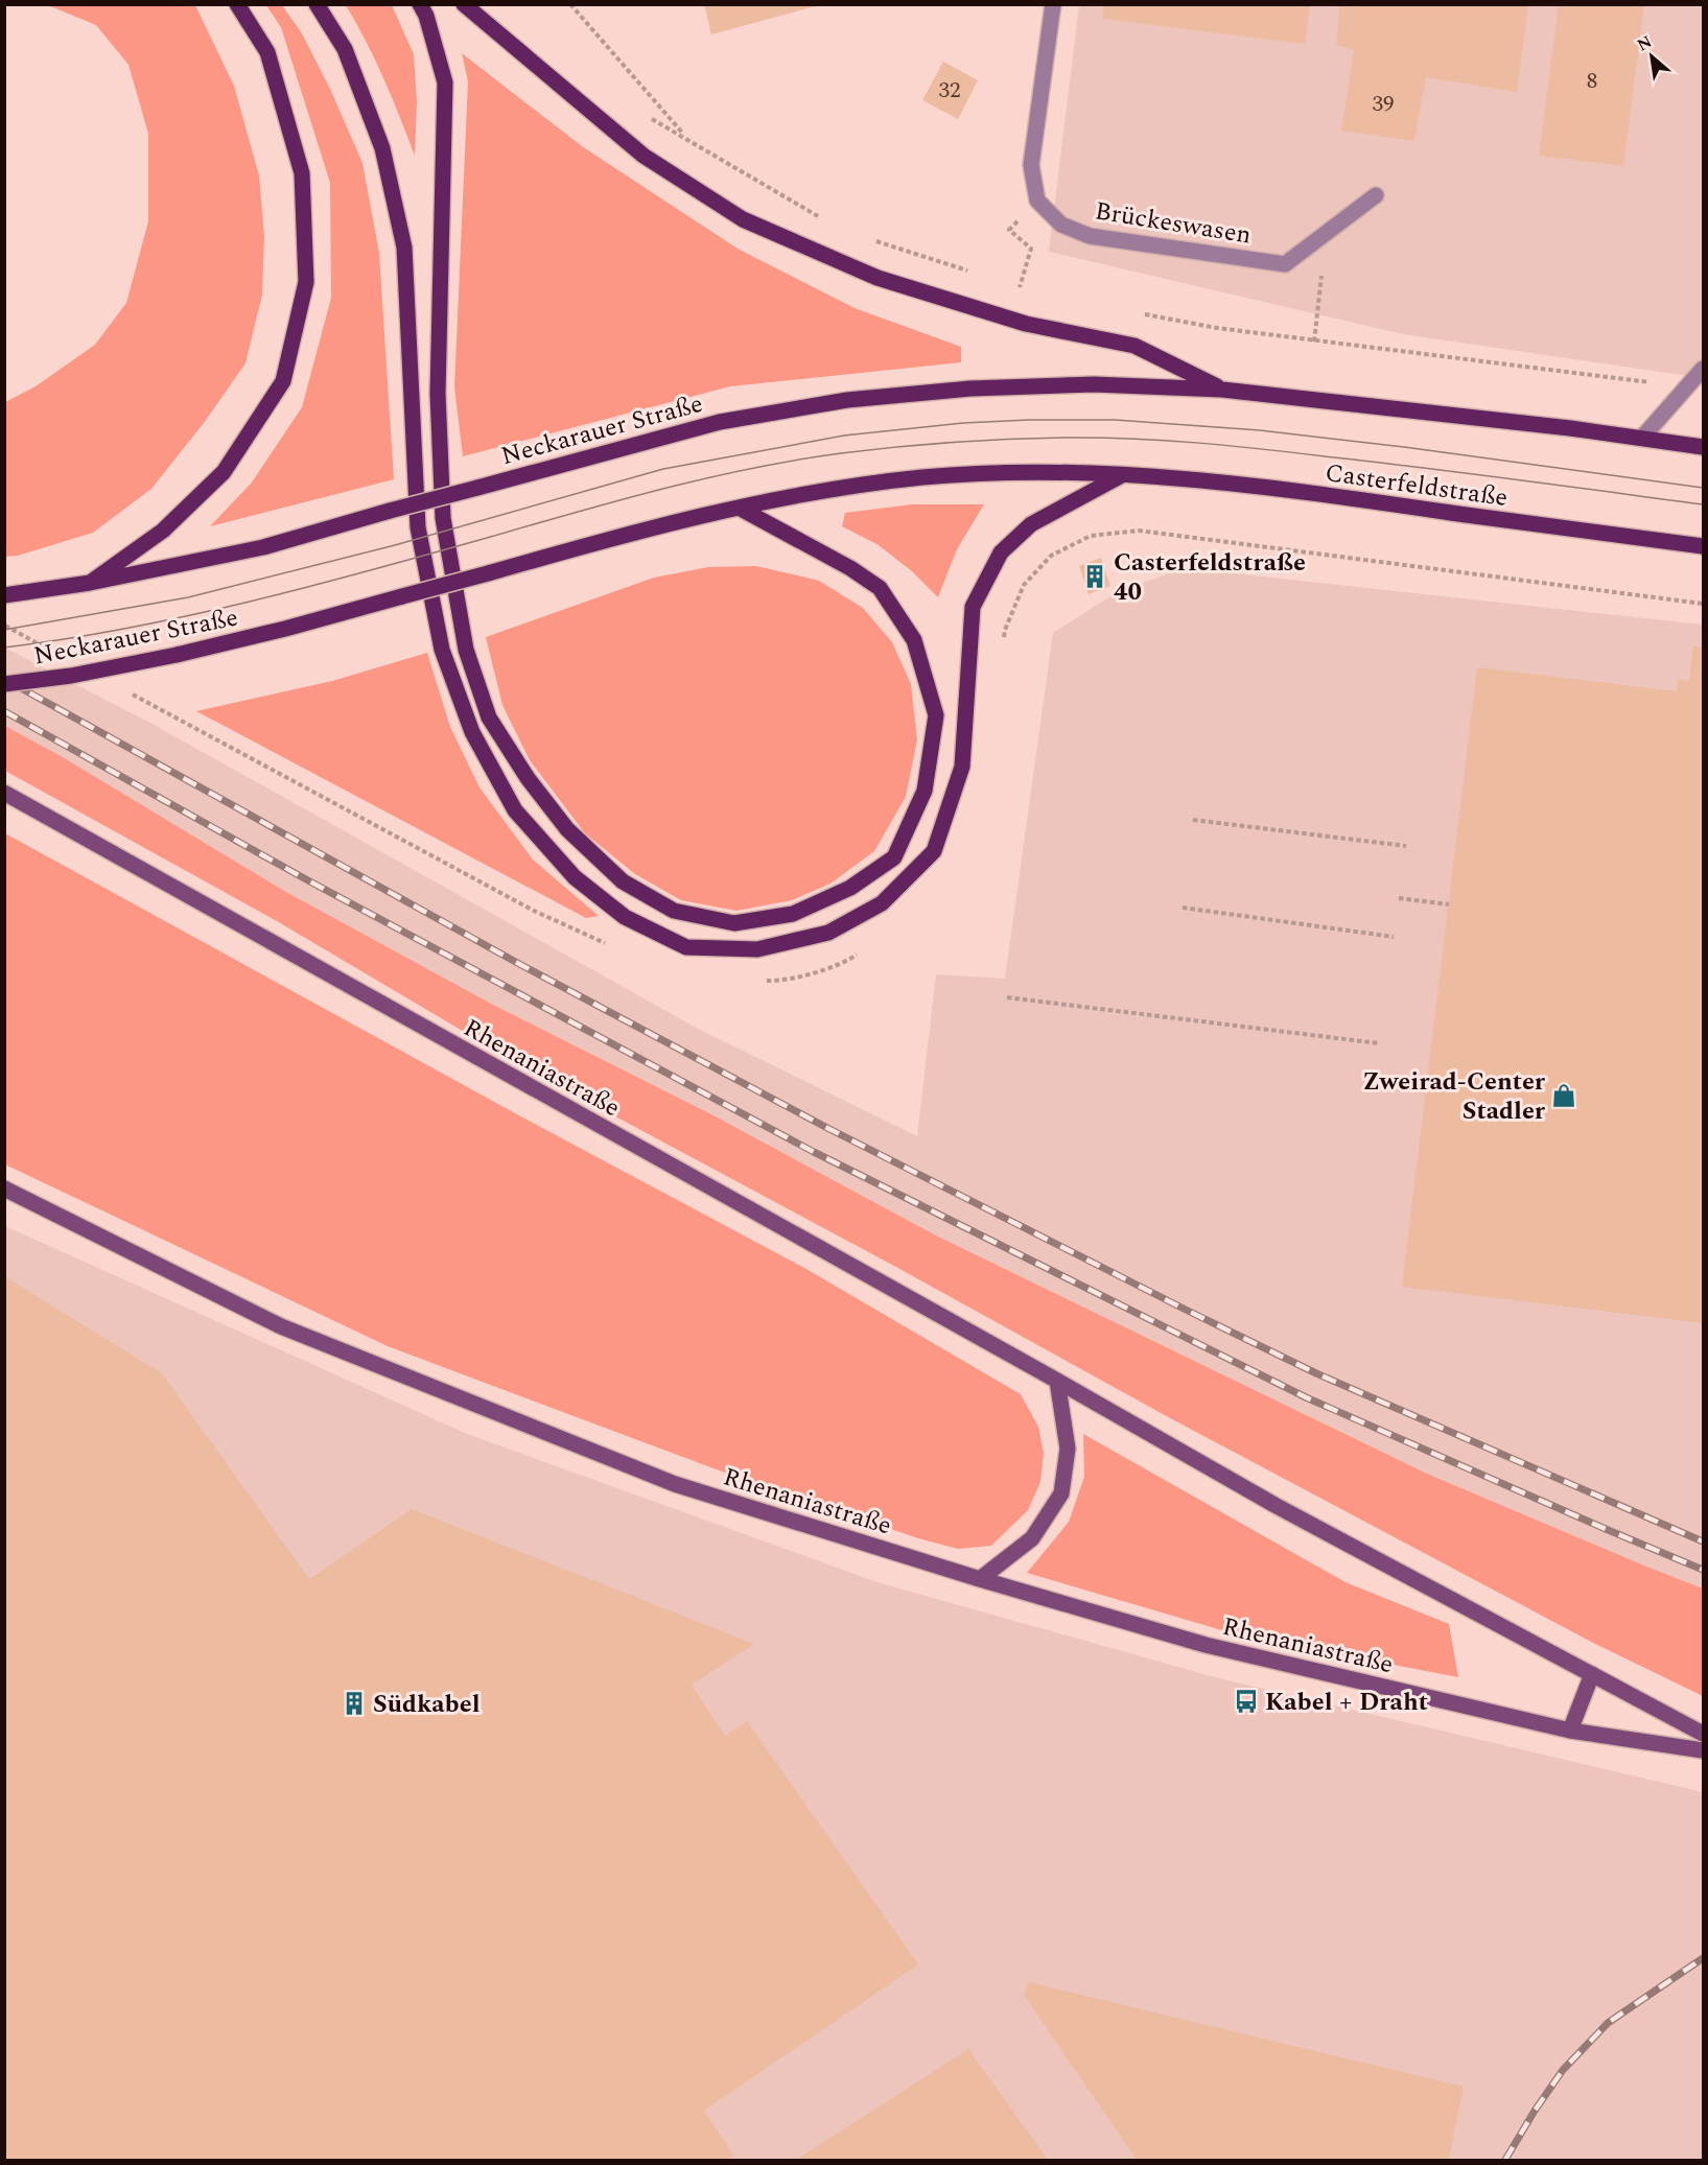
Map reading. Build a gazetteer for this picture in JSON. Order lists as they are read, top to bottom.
{
  "streets": {
    "main road": ["Neckarauer Straße", "Casterfeldstraße"],
    "street": ["Brückeswasen", "Rhenaniastraße"]
  },
  "crossings": [
    ["Neckarauer Straße", "Casterfeldstraße"]
  ],
  "places": {
    "building": ["Casterfeldstraße 40", "Südkabel"],
    "shop": ["Zweirad-Center Stadler"],
    "bus stop": ["Kabel + Draht"]
  },
  "house_numbers": ["8", "32", "39"],
  "north": "top left"
}
